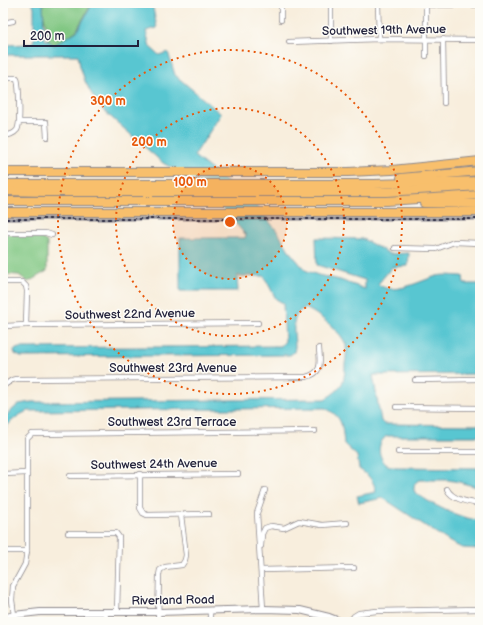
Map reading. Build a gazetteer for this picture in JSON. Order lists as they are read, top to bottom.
{
  "streets": {
    "street": [
      "Southwest 19th Avenue",
      "Southwest 22nd Avenue",
      "Southwest 23rd Avenue",
      "Southwest 23rd Terrace",
      "Southwest 24th Avenue",
      "Riverland Road"
    ]
  },
  "scale_bar": "200 m",
  "rings": ["300 m", "200 m", "100 m"]
}
